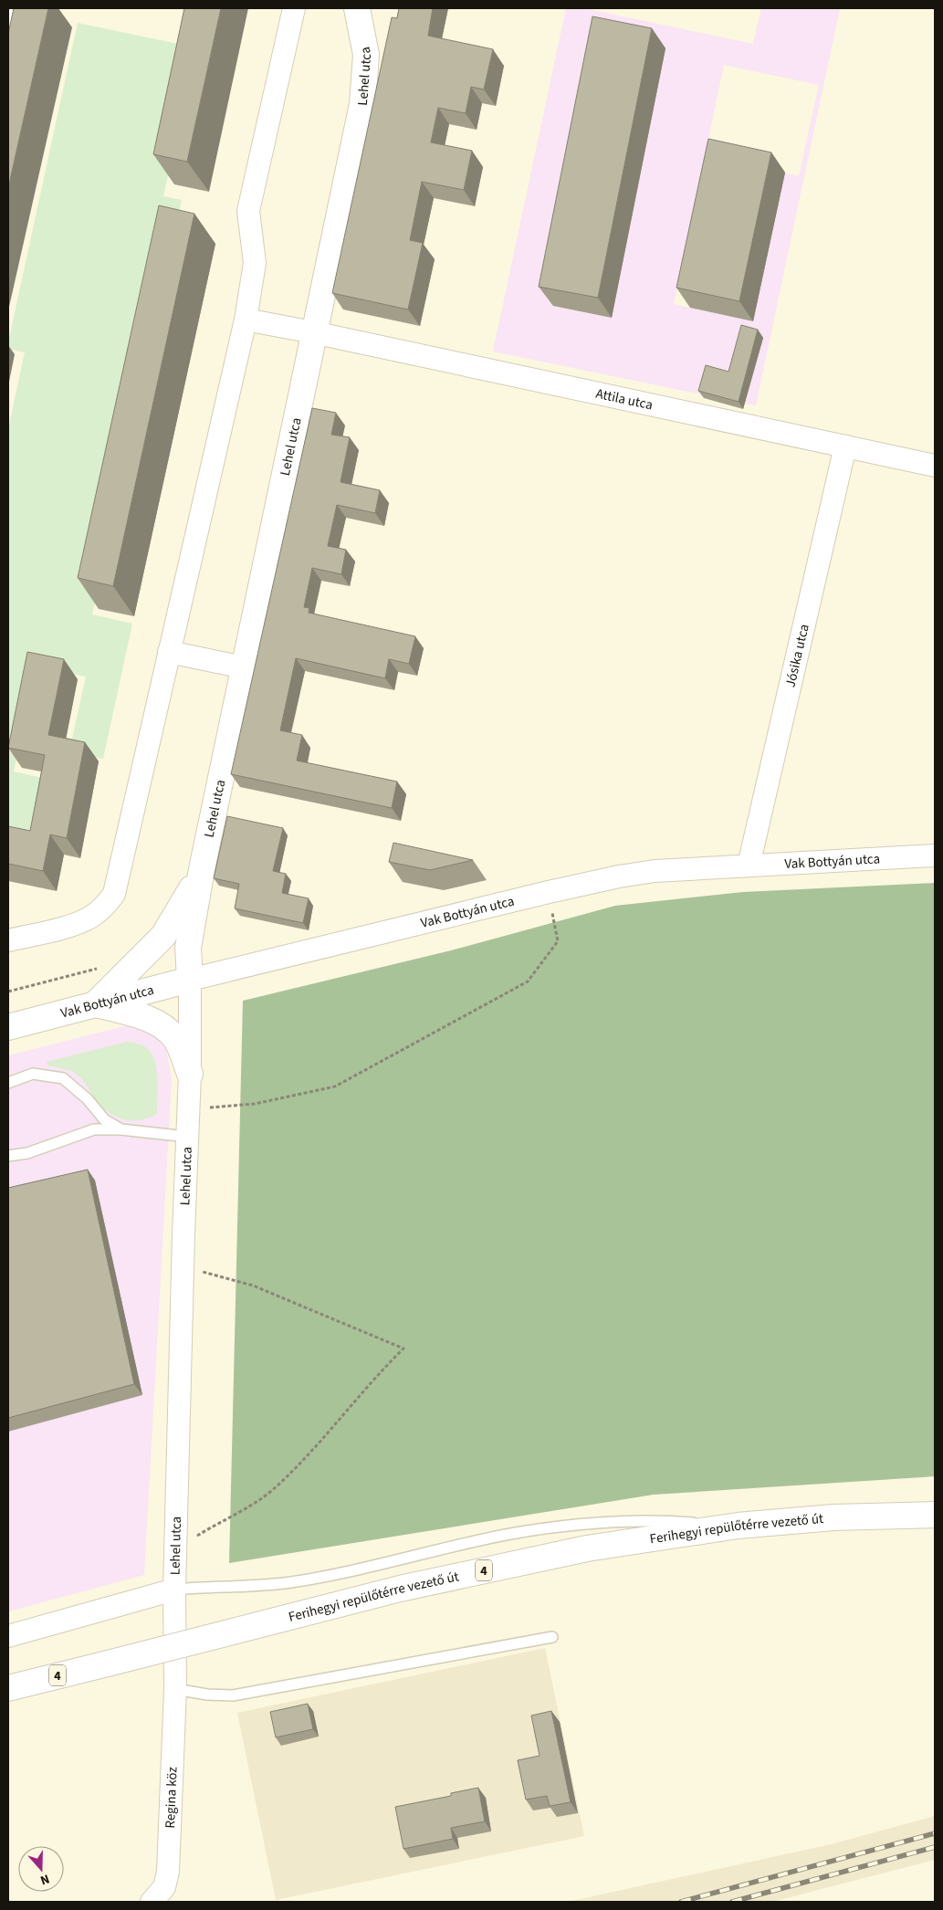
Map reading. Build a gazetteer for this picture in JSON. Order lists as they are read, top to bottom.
{
  "streets": {
    "street": [
      "Lehel utca",
      "Attila utca",
      "Jósika utca",
      "Vak Bottyán utca",
      "Ferihegyi repülőtérre vezető út",
      "4",
      "Regina köz"
    ]
  },
  "crossings": [
    ["Lehel utca", "Attila utca"],
    ["Lehel utca", "Vak Bottyán utca"],
    ["Lehel utca", "Regina köz"],
    ["Attila utca", "Jósika utca"],
    ["Jósika utca", "Vak Bottyán utca"]
  ],
  "north": "bottom"
}
